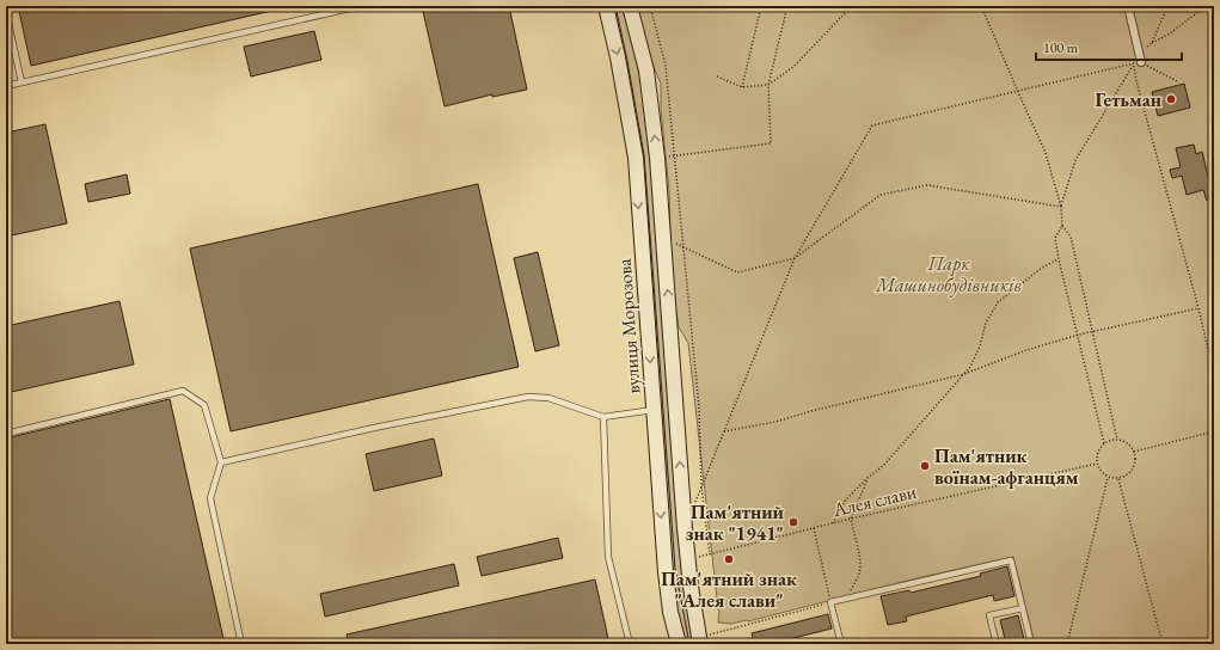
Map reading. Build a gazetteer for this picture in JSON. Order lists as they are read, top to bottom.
{
  "streets": {
    "main road": ["вулиця Морозова"],
    "path": ["Алея слави"]
  },
  "parks": ["Парк Машинобудівників"],
  "places": [
    "Гетьман",
    "Пам'ятник воїнам-афганцям",
    "Пам'ятний знак \"1941\"",
    "Пам'ятний знак \"Алея слави\""
  ],
  "scale_bar": "100 m"
}
